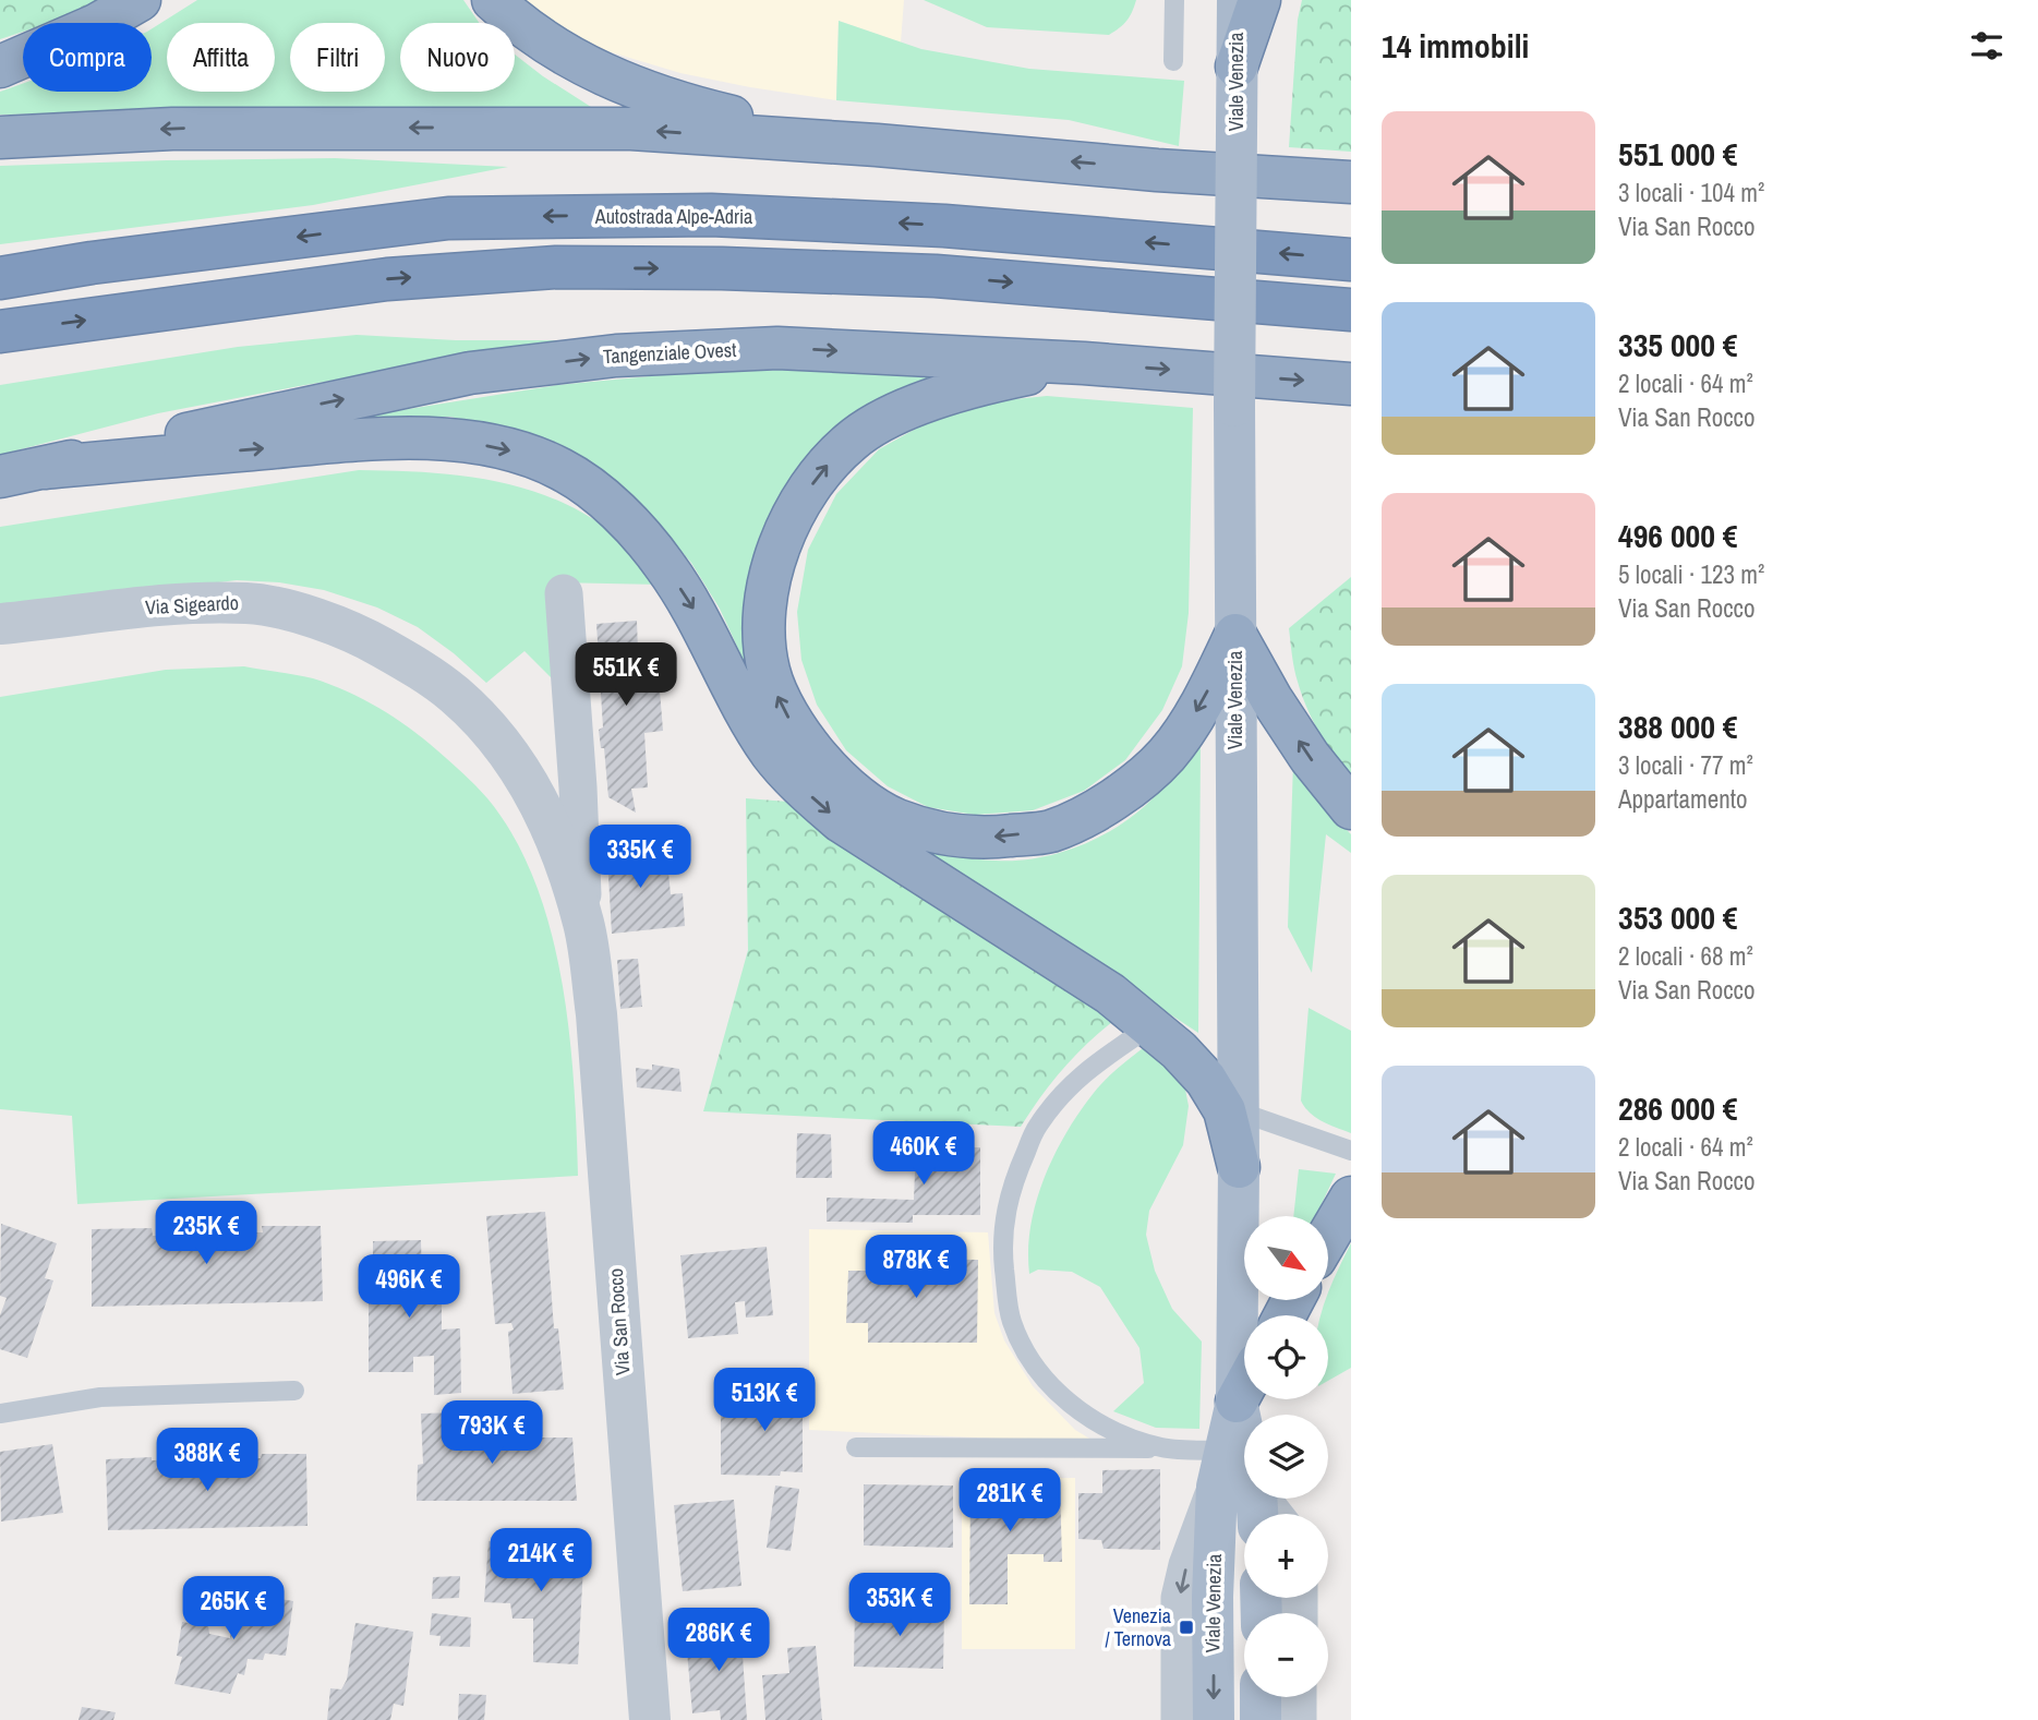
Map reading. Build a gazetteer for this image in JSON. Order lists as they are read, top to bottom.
{
  "streets": {
    "highway": ["Autostrada Alpe-Adria", "Tangenziale Ovest"],
    "main road": ["Viale Venezia"],
    "street": ["Via Sigeardo", "Via San Rocco"]
  },
  "crossings": [
    ["Via Sigeardo", "Via San Rocco"]
  ],
  "places": {
    "transit": ["Venezia / Ternova"]
  },
  "north": "bottom right",
  "page": {
    "heading": "14 immobili",
    "chip": [
      "Compra",
      "Affitta",
      "Filtri",
      "Nuovo"
    ],
    "list": [
      {
        "name": "551 000 €",
        "note": "3 locali · 104 m² · Via San Rocco"
      },
      {
        "name": "335 000 €",
        "note": "2 locali · 64 m² · Via San Rocco"
      },
      {
        "name": "496 000 €",
        "note": "5 locali · 123 m² · Via San Rocco"
      },
      {
        "name": "388 000 €",
        "note": "3 locali · 77 m² · Appartamento"
      },
      {
        "name": "353 000 €",
        "note": "2 locali · 68 m² · Via San Rocco"
      },
      {
        "name": "286 000 €",
        "note": "2 locali · 64 m² · Via San Rocco"
      }
    ],
    "price": [
      "551K €",
      "335K €",
      "460K €",
      "235K €",
      "878K €",
      "496K €",
      "513K €",
      "793K €",
      "388K €",
      "281K €",
      "214K €",
      "353K €",
      "265K €",
      "286K €"
    ],
    "map_buttons": ["+", "−"]
  }
}
